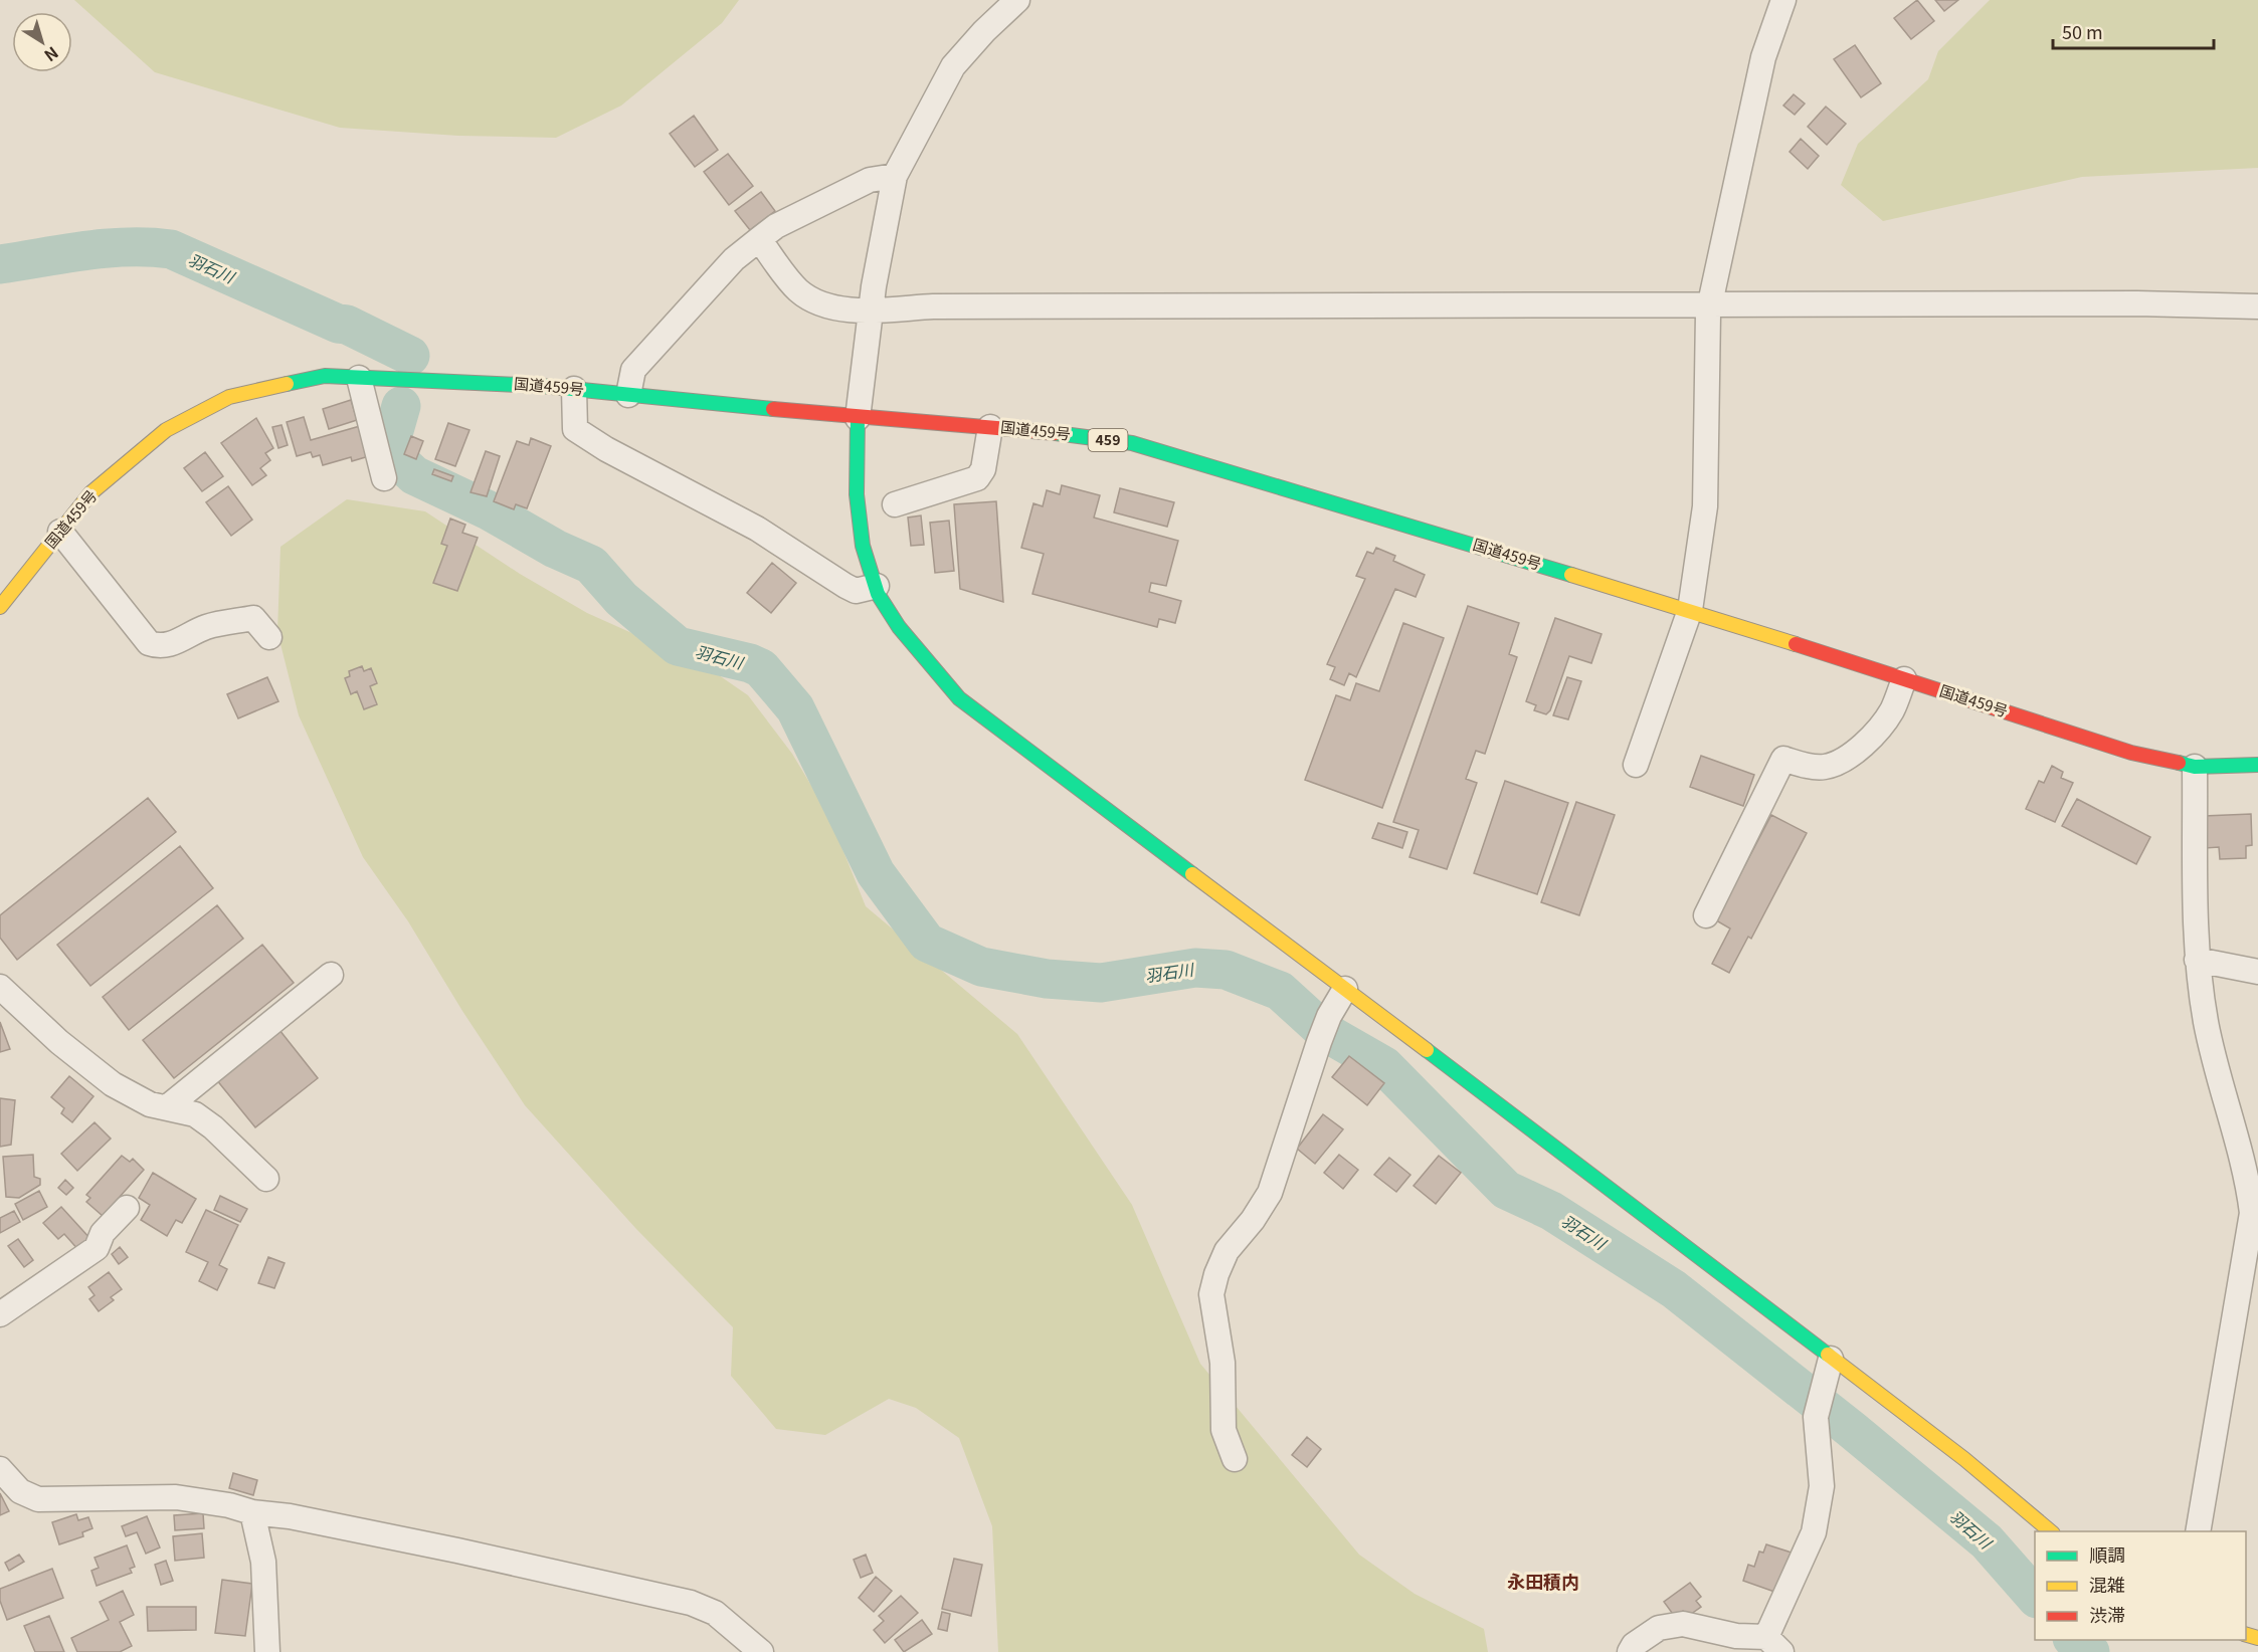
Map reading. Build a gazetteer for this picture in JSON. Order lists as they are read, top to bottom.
{
  "streets": {
    "main road": ["国道459号", "459"]
  },
  "districts": ["永田積内"],
  "water": ["羽石川"],
  "legend": ["順調", "混雑", "渋滞"],
  "scale_bar": "50 m",
  "north": "bottom right"
}
